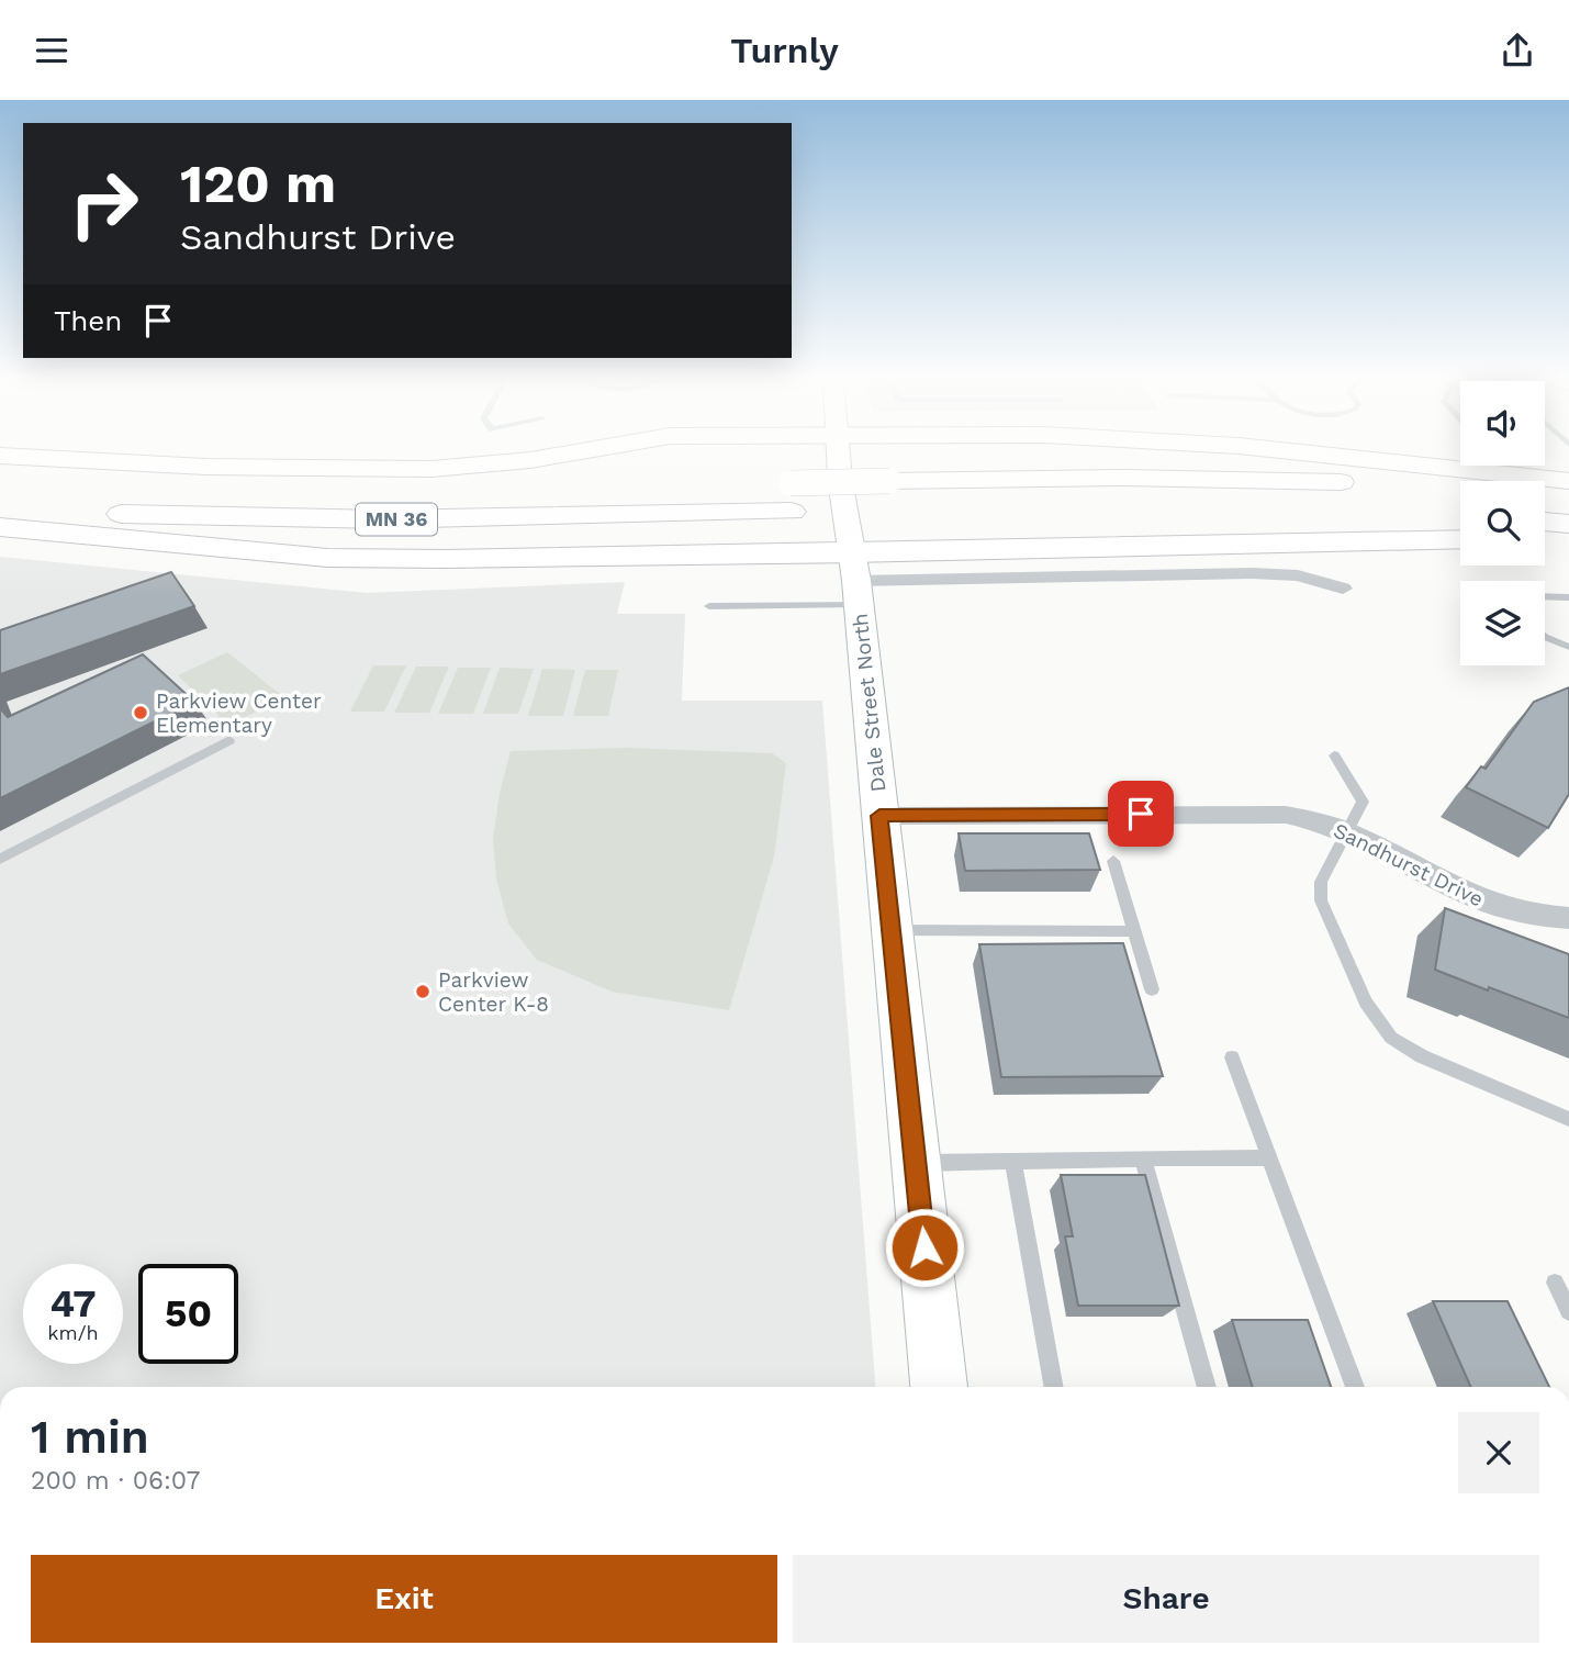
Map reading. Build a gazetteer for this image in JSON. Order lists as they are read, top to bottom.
{
  "streets": {
    "highway": ["MN 36"],
    "main road": ["Dale Street North"],
    "street": ["Sandhurst Drive"]
  },
  "crossings": [
    ["Dale Street North", "Sandhurst Drive"]
  ],
  "places": ["Parkview Center Elementary", "Parkview Center K-8"],
  "page": {
    "header": "Turnly",
    "turn": ["120 m", "Sandhurst Drive"],
    "then": "Then",
    "speed": "47 km/h",
    "limit": "50",
    "heading": ["1 min", "200 m · 06:07"],
    "buttons": ["Exit", "Share"]
  }
}
